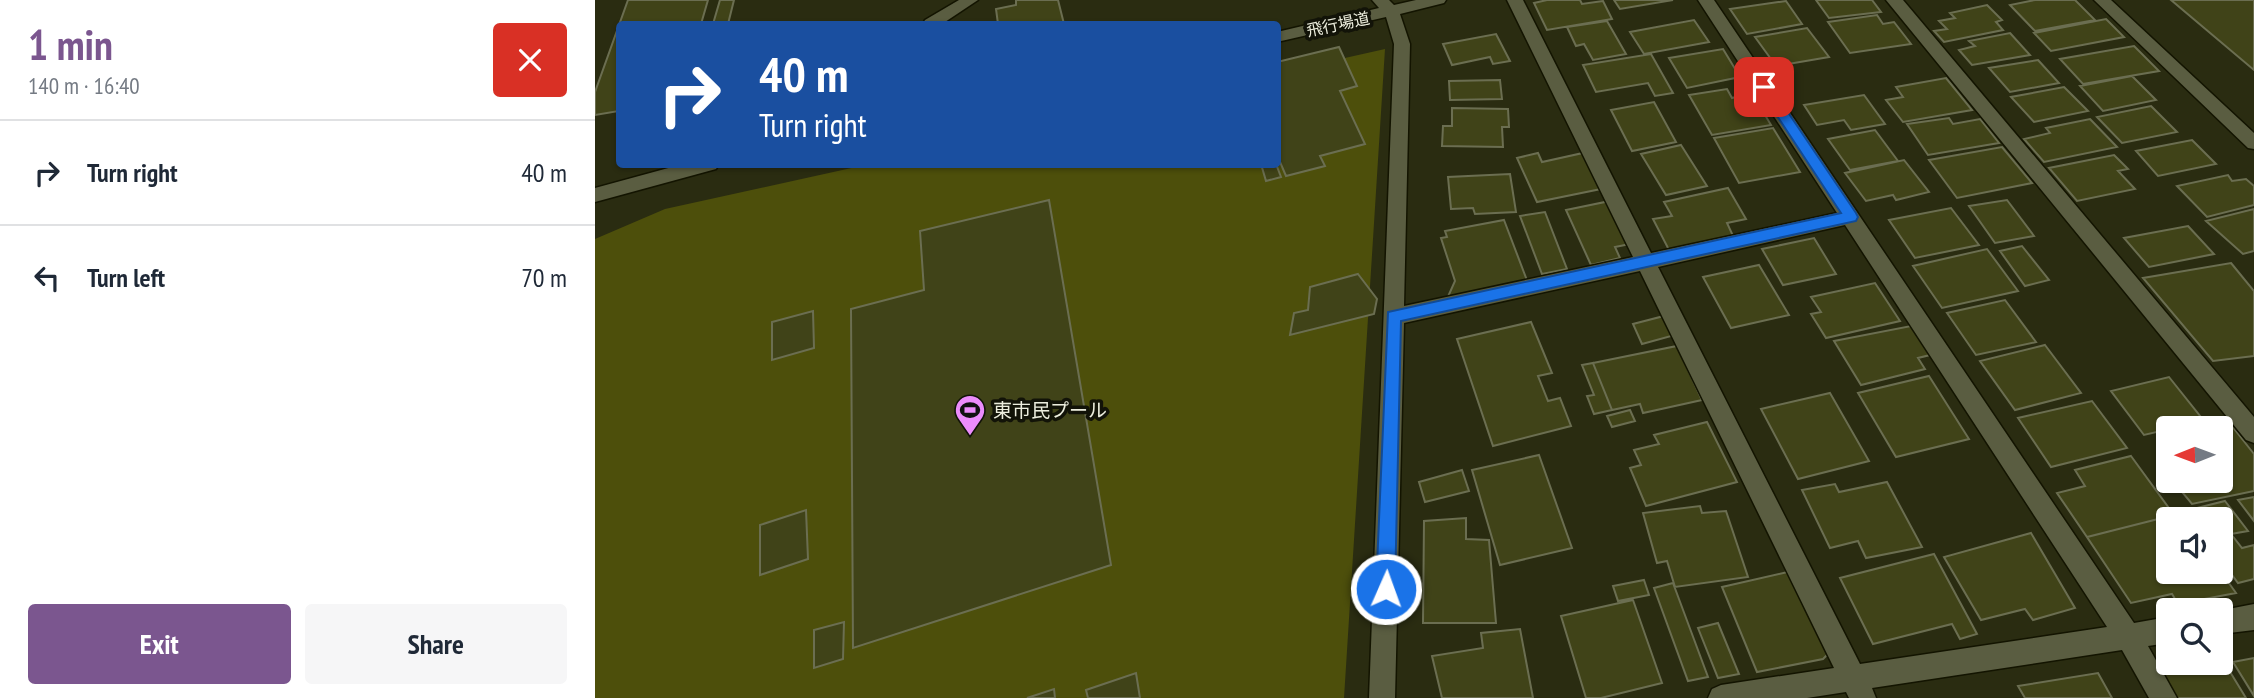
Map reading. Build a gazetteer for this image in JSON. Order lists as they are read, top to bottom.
{
  "streets": {
    "street": ["飛行場道"]
  },
  "places": {
    "sports": ["東市民プール"]
  },
  "north": "left",
  "page": {
    "heading": ["1 min", "140 m · 16:40"],
    "turn": ["40 m", "Turn right"],
    "list": [
      {
        "name": "Turn right",
        "value": "40 m"
      },
      {
        "name": "Turn left",
        "value": "70 m"
      }
    ],
    "buttons": ["Exit", "Share"]
  }
}
